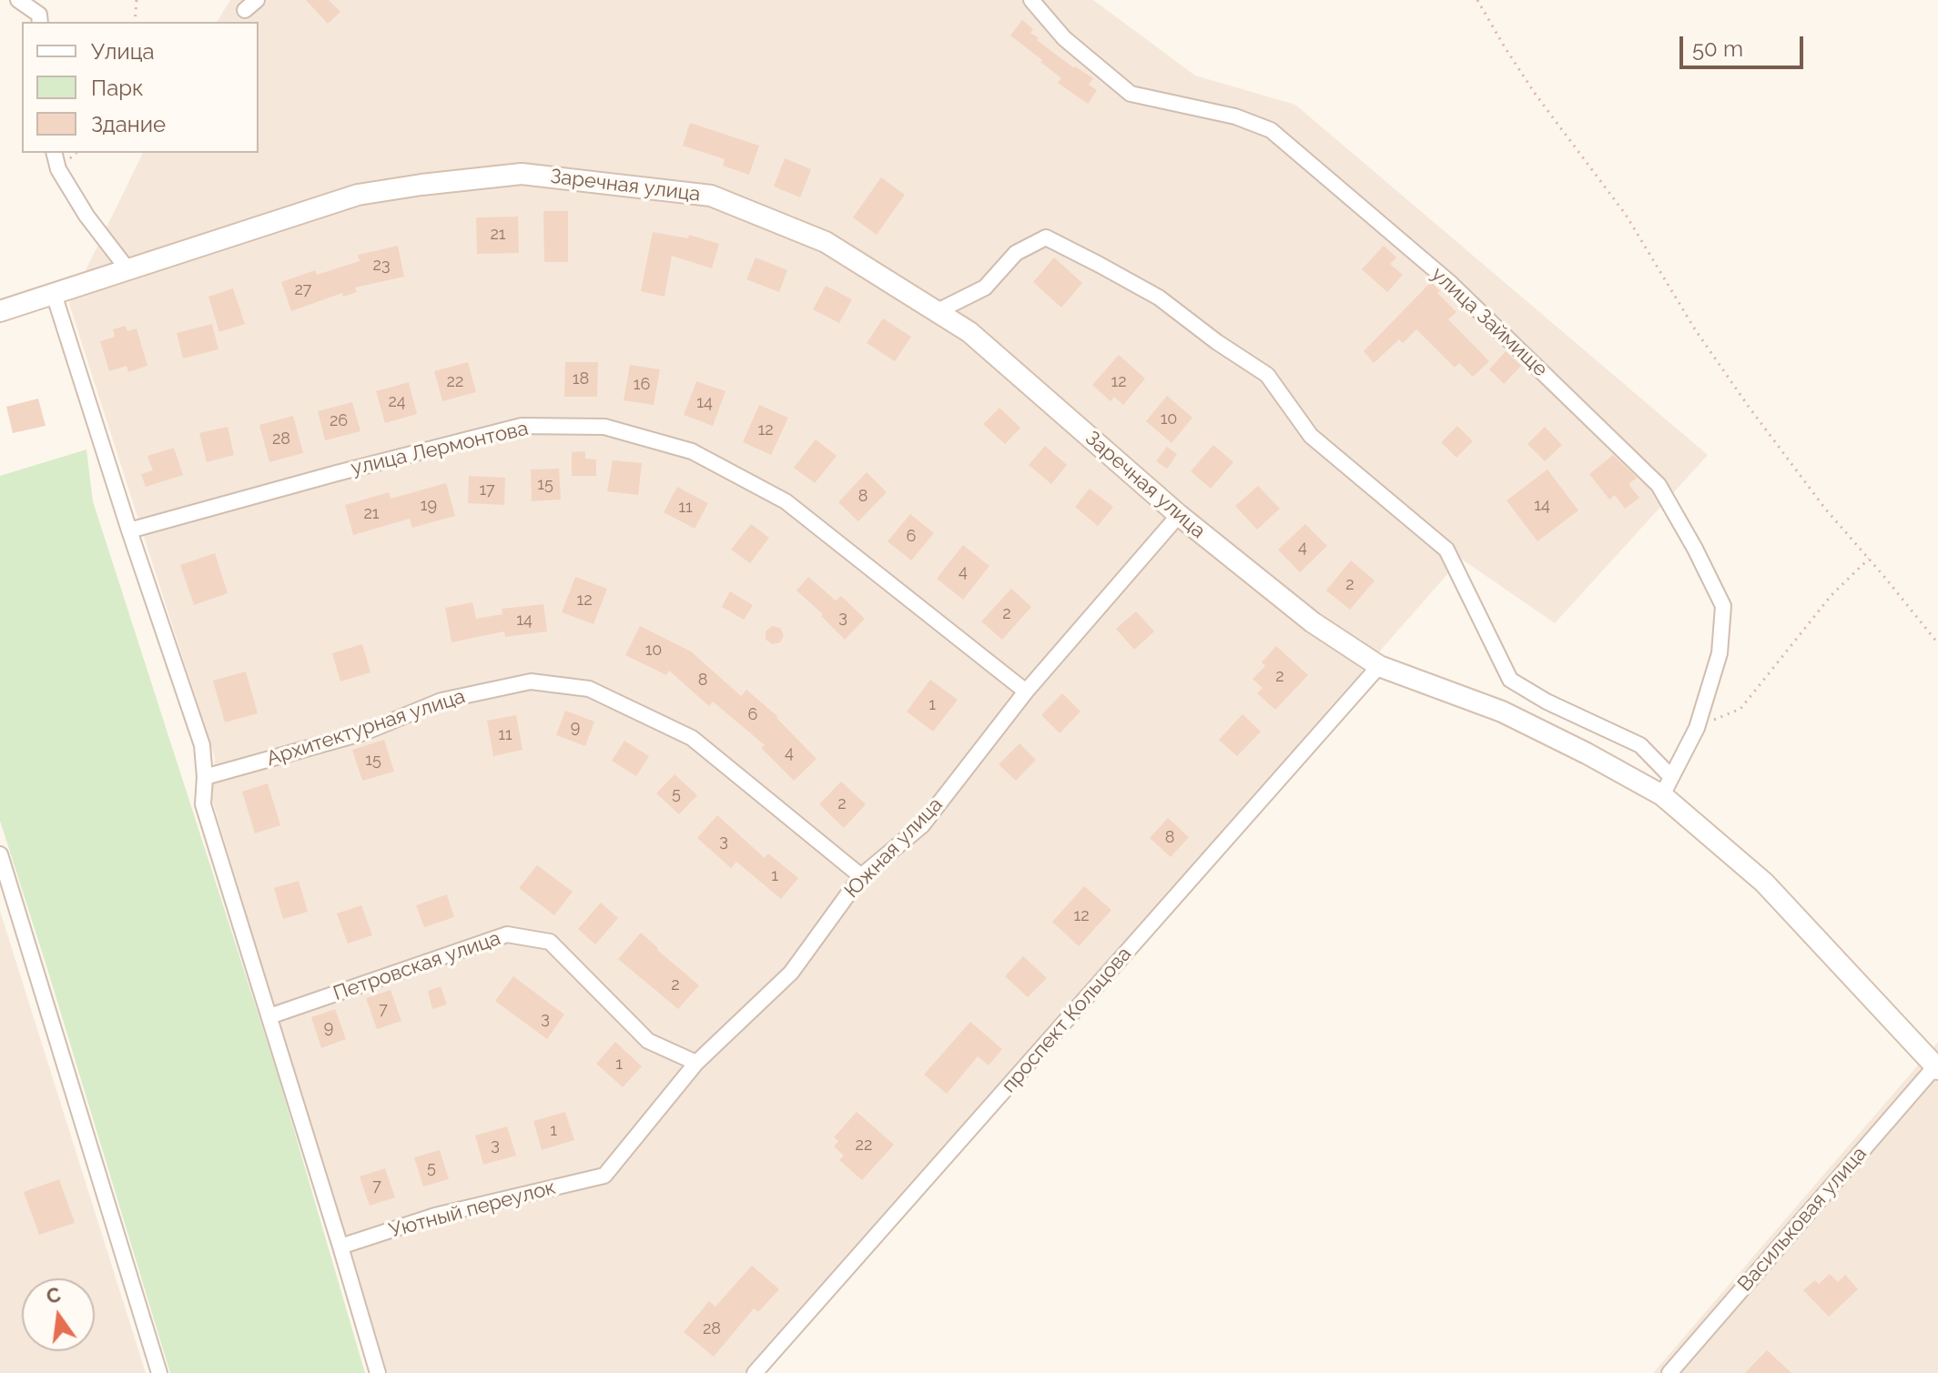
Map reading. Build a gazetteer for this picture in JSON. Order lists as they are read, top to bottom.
{
  "streets": {
    "street": [
      "Заречная улица",
      "улица Займище",
      "улица Лермонтова",
      "Архитектурная улица",
      "Южная улица",
      "Петровская улица",
      "проспект Кольцова",
      "Уютный переулок",
      "Васильковая улица"
    ]
  },
  "crossings": [
    ["Заречная улица", "улица Займище"],
    ["Заречная улица", "Южная улица"],
    ["Заречная улица", "проспект Кольцова"],
    ["Заречная улица", "Васильковая улица"],
    ["улица Лермонтова", "Южная улица"],
    ["Архитектурная улица", "Южная улица"],
    ["Южная улица", "Петровская улица"],
    ["Южная улица", "Уютный переулок"]
  ],
  "house_numbers": [
    "21",
    "23",
    "27",
    "18",
    "22",
    "12",
    "16",
    "24",
    "14",
    "10",
    "26",
    "12",
    "28",
    "15",
    "17",
    "8",
    "19",
    "14",
    "11",
    "21",
    "6",
    "4",
    "4",
    "2",
    "12",
    "2",
    "3",
    "14",
    "10",
    "2",
    "8",
    "1",
    "6",
    "9",
    "11",
    "4",
    "15",
    "5",
    "2",
    "8",
    "3",
    "1",
    "12",
    "2",
    "7",
    "3",
    "9",
    "1",
    "1",
    "3",
    "22",
    "5",
    "7",
    "28"
  ],
  "legend": ["Улица", "Парк", "Здание"],
  "scale_bar": "50 m",
  "north": "top"
}
